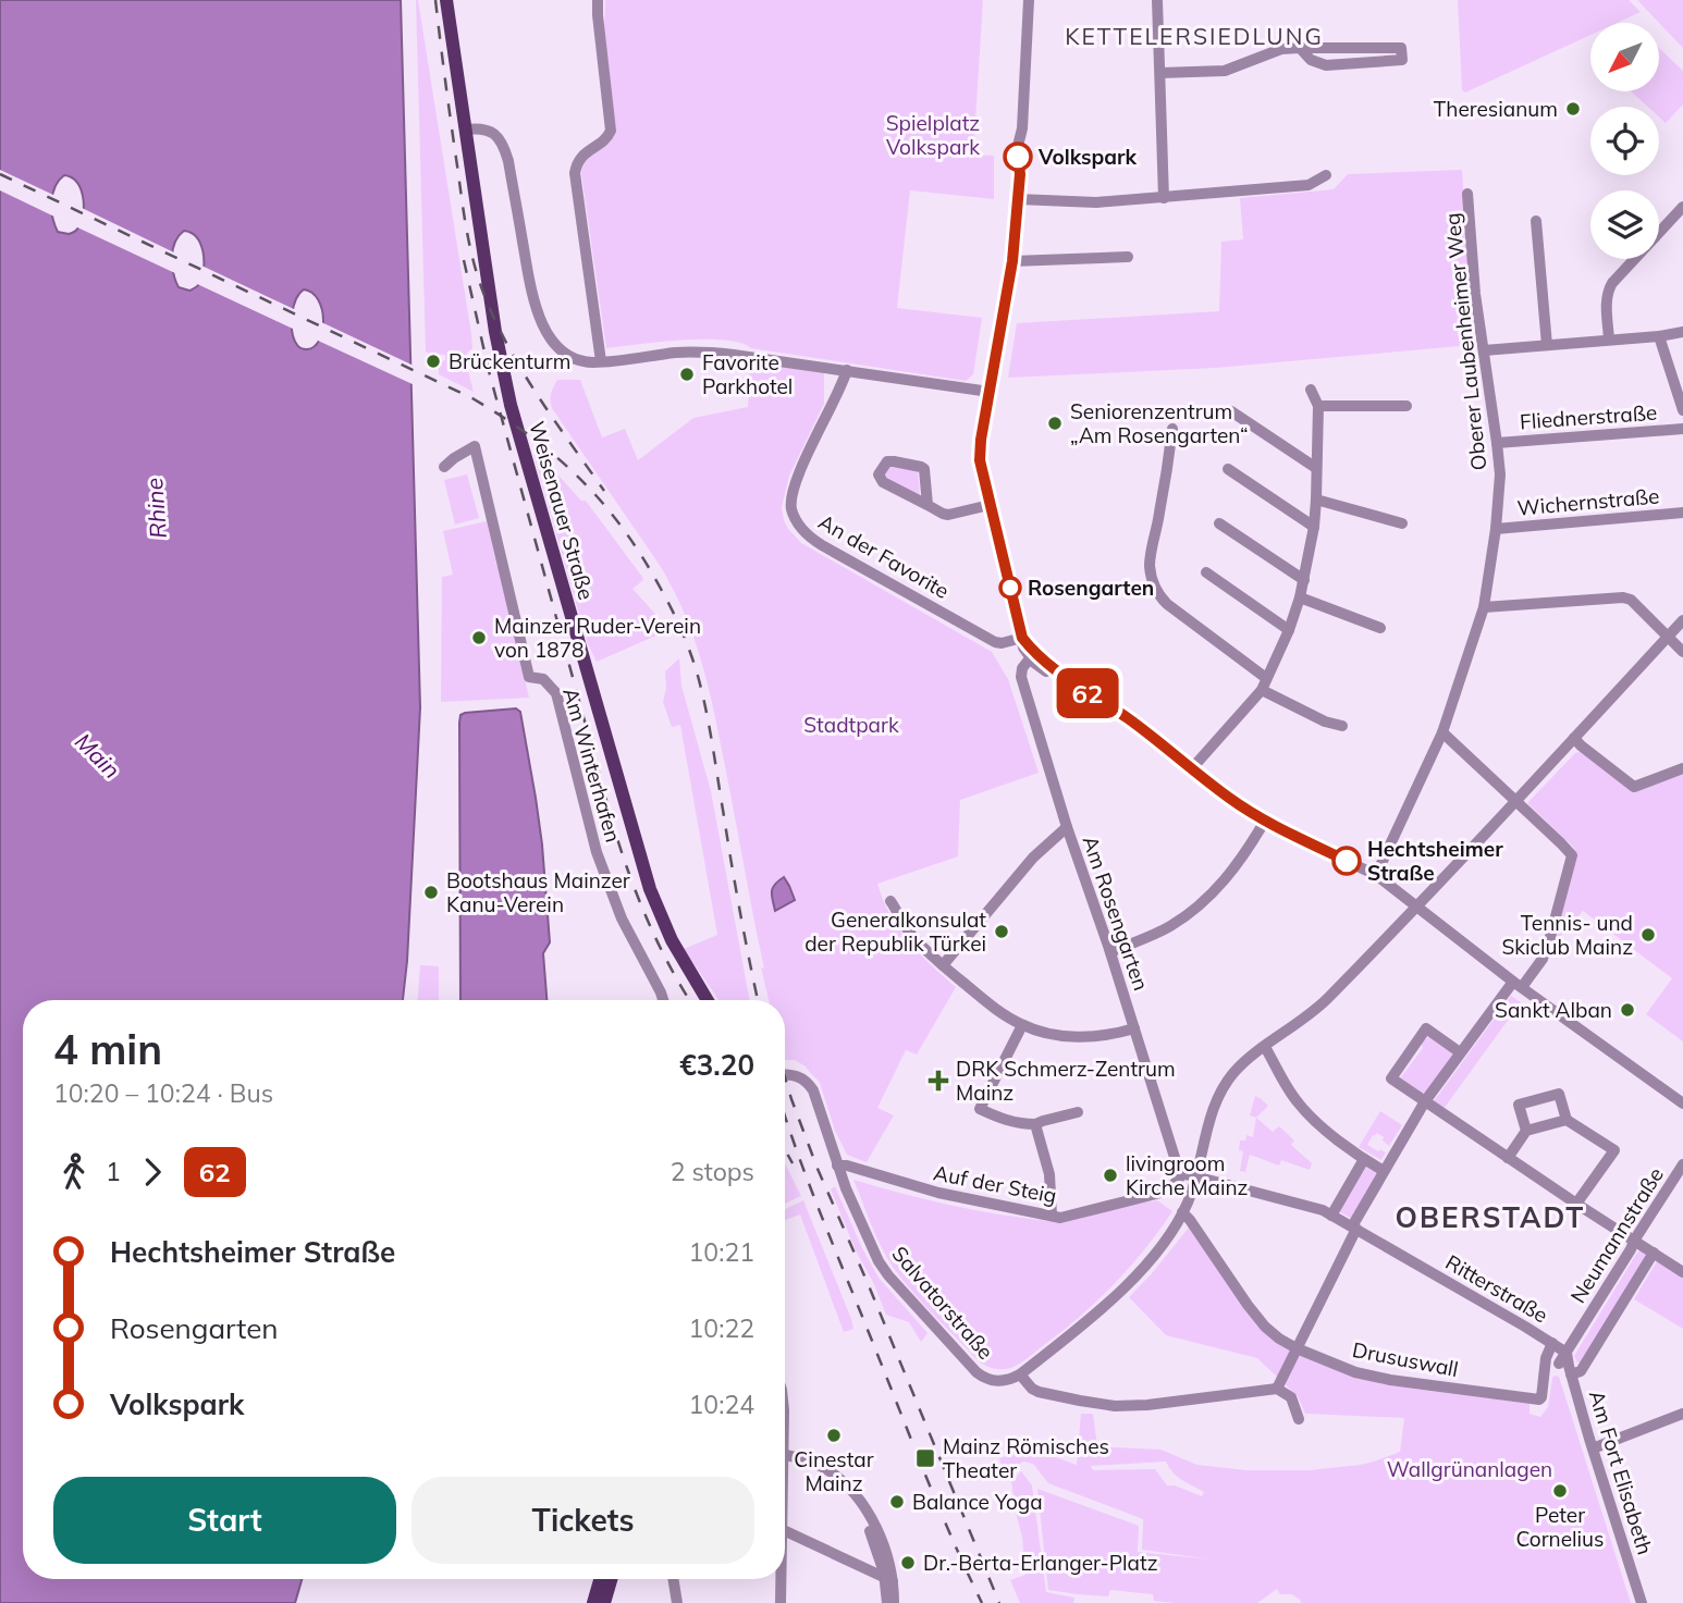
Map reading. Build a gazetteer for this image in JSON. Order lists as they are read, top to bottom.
{
  "streets": {
    "main road": ["Weisenauer Straße"],
    "street": [
      "Oberer Laubenheimer Weg",
      "Fliednerstraße",
      "Wichernstraße",
      "An der Favorite",
      "Am Winterhafen",
      "Am Rosengarten",
      "Auf der Steig",
      "Neumannstraße",
      "Ritterstraße",
      "Salvatorstraße",
      "Drususwall",
      "Am Fort Elisabeth"
    ]
  },
  "crossings": [
    ["Oberer Laubenheimer Weg", "Fliednerstraße"],
    ["Oberer Laubenheimer Weg", "Wichernstraße"],
    ["Am Rosengarten", "Auf der Steig"],
    ["Auf der Steig", "Salvatorstraße"],
    ["Neumannstraße", "Ritterstraße"],
    ["Neumannstraße", "Am Fort Elisabeth"],
    ["Ritterstraße", "Drususwall"],
    ["Ritterstraße", "Am Fort Elisabeth"]
  ],
  "districts": ["KETTELERSIEDLUNG", "OBERSTADT"],
  "water": ["Rhine", "Main"],
  "parks": ["Spielplatz Volkspark", "Stadtpark", "Wallgrünanlagen"],
  "places": {
    "other": [
      "Theresianum",
      "Volkspark",
      "Brückenturm",
      "Favorite Parkhotel",
      "Seniorenzentrum „Am Rosengarten“",
      "Rosengarten",
      "Mainzer Ruder-Verein von 1878",
      "Hechtsheimer Straße",
      "Bootshaus Mainzer Kanu-Verein",
      "Generalkonsulat der Republik Türkei",
      "Tennis- und Skiclub Mainz",
      "Sankt Alban",
      "livingroom Kirche Mainz",
      "Cinestar Mainz",
      "Peter Cornelius",
      "Balance Yoga",
      "Dr.-Berta-Erlanger-Platz"
    ],
    "health": ["DRK Schmerz-Zentrum Mainz"],
    "transit": ["Mainz Römisches Theater"]
  },
  "lines": ["bus line 62"],
  "north": "bottom left",
  "page": {
    "on_map": "62",
    "heading": ["4 min", "10:20 – 10:24 · Bus", "€3.20"],
    "legs": ["1", "62", "2 stops"],
    "list": [
      {
        "name": "Hechtsheimer Straße",
        "value": "10:21"
      },
      {
        "name": "Rosengarten",
        "value": "10:22"
      },
      {
        "name": "Volkspark",
        "value": "10:24"
      }
    ],
    "buttons": ["Start", "Tickets"]
  }
}
